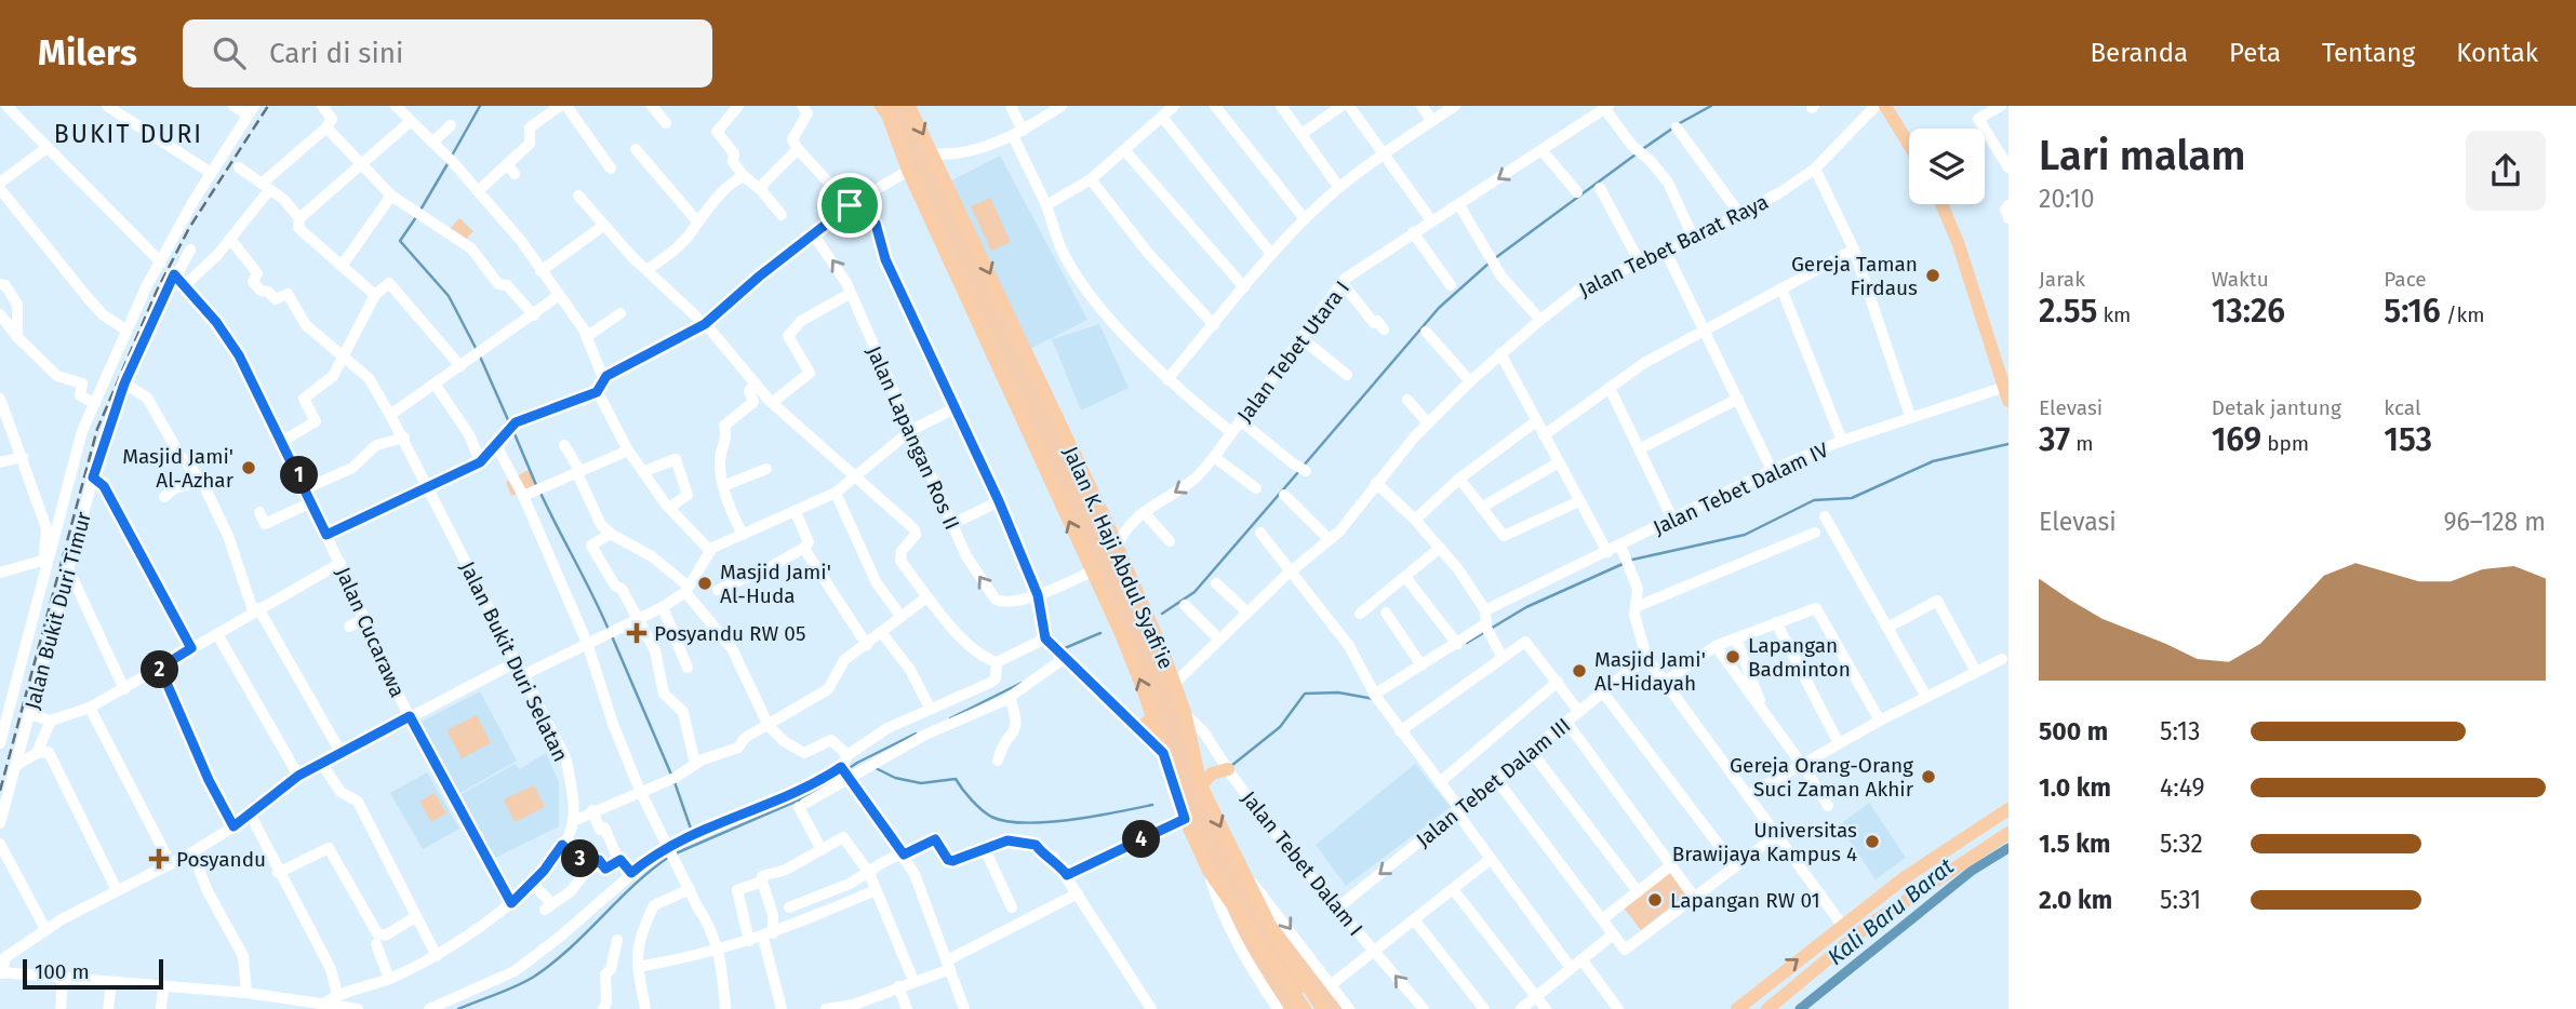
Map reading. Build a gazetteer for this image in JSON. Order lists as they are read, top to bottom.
{
  "streets": {
    "main road": ["Jalan K. Haji Abdul Syafi'ie"],
    "street": [
      "Jalan Tebet Barat Raya",
      "Jalan Tebet Utara I",
      "Jalan Lapangan Ros II",
      "Jalan Tebet Dalam IV",
      "Jalan Bukit Duri Timur",
      "Jalan Cucarawa",
      "Jalan Bukit Duri Selatan",
      "Jalan Tebet Dalam III",
      "Jalan Tebet Dalam I"
    ]
  },
  "crossings": [
    ["Jalan Tebet Barat Raya", "Jalan K. Haji Abdul Syafi'ie"],
    ["Jalan Tebet Utara I", "Jalan K. Haji Abdul Syafi'ie"],
    ["Jalan K. Haji Abdul Syafi'ie", "Jalan Tebet Dalam I"],
    ["Jalan Bukit Duri Timur", "Jalan Cucarawa"],
    ["Jalan Tebet Dalam III", "Jalan Tebet Dalam I"]
  ],
  "districts": ["BUKIT DURI"],
  "water": ["Kali Baru Barat"],
  "places": {
    "other": [
      "Gereja Taman Firdaus",
      "Masjid Jami' Al-Azhar",
      "Masjid Jami' Al-Huda",
      "Lapangan Badminton",
      "Masjid Jami' Al-Hidayah",
      "Gereja Orang-Orang Suci Zaman Akhir",
      "Universitas Brawijaya Kampus 4",
      "Lapangan RW 01"
    ],
    "health": ["Posyandu RW 05", "Posyandu"]
  },
  "scale_bar": "100 m",
  "page": {
    "header": "Milers",
    "search": "Cari di sini",
    "nav": [
      "Beranda",
      "Peta",
      "Tentang",
      "Kontak"
    ],
    "heading": ["Lari malam", "20:10"],
    "stats": [
      ["Jarak", "2.55 km"],
      ["Waktu", "13:26"],
      ["Pace", "5:16 /km"],
      ["Elevasi", "37 m"],
      ["Detak jantung", "169 bpm"],
      ["kcal", "153"]
    ],
    "pins": [
      "1",
      "2",
      "4",
      "3"
    ],
    "chart": ["Elevasi", "96–128 m"],
    "list": [
      {
        "name": "500 m",
        "note": "5:13"
      },
      {
        "name": "1.0 km",
        "note": "4:49"
      },
      {
        "name": "1.5 km",
        "note": "5:32"
      },
      {
        "name": "2.0 km",
        "note": "5:31"
      }
    ],
    "scale": "100 m"
  }
}
